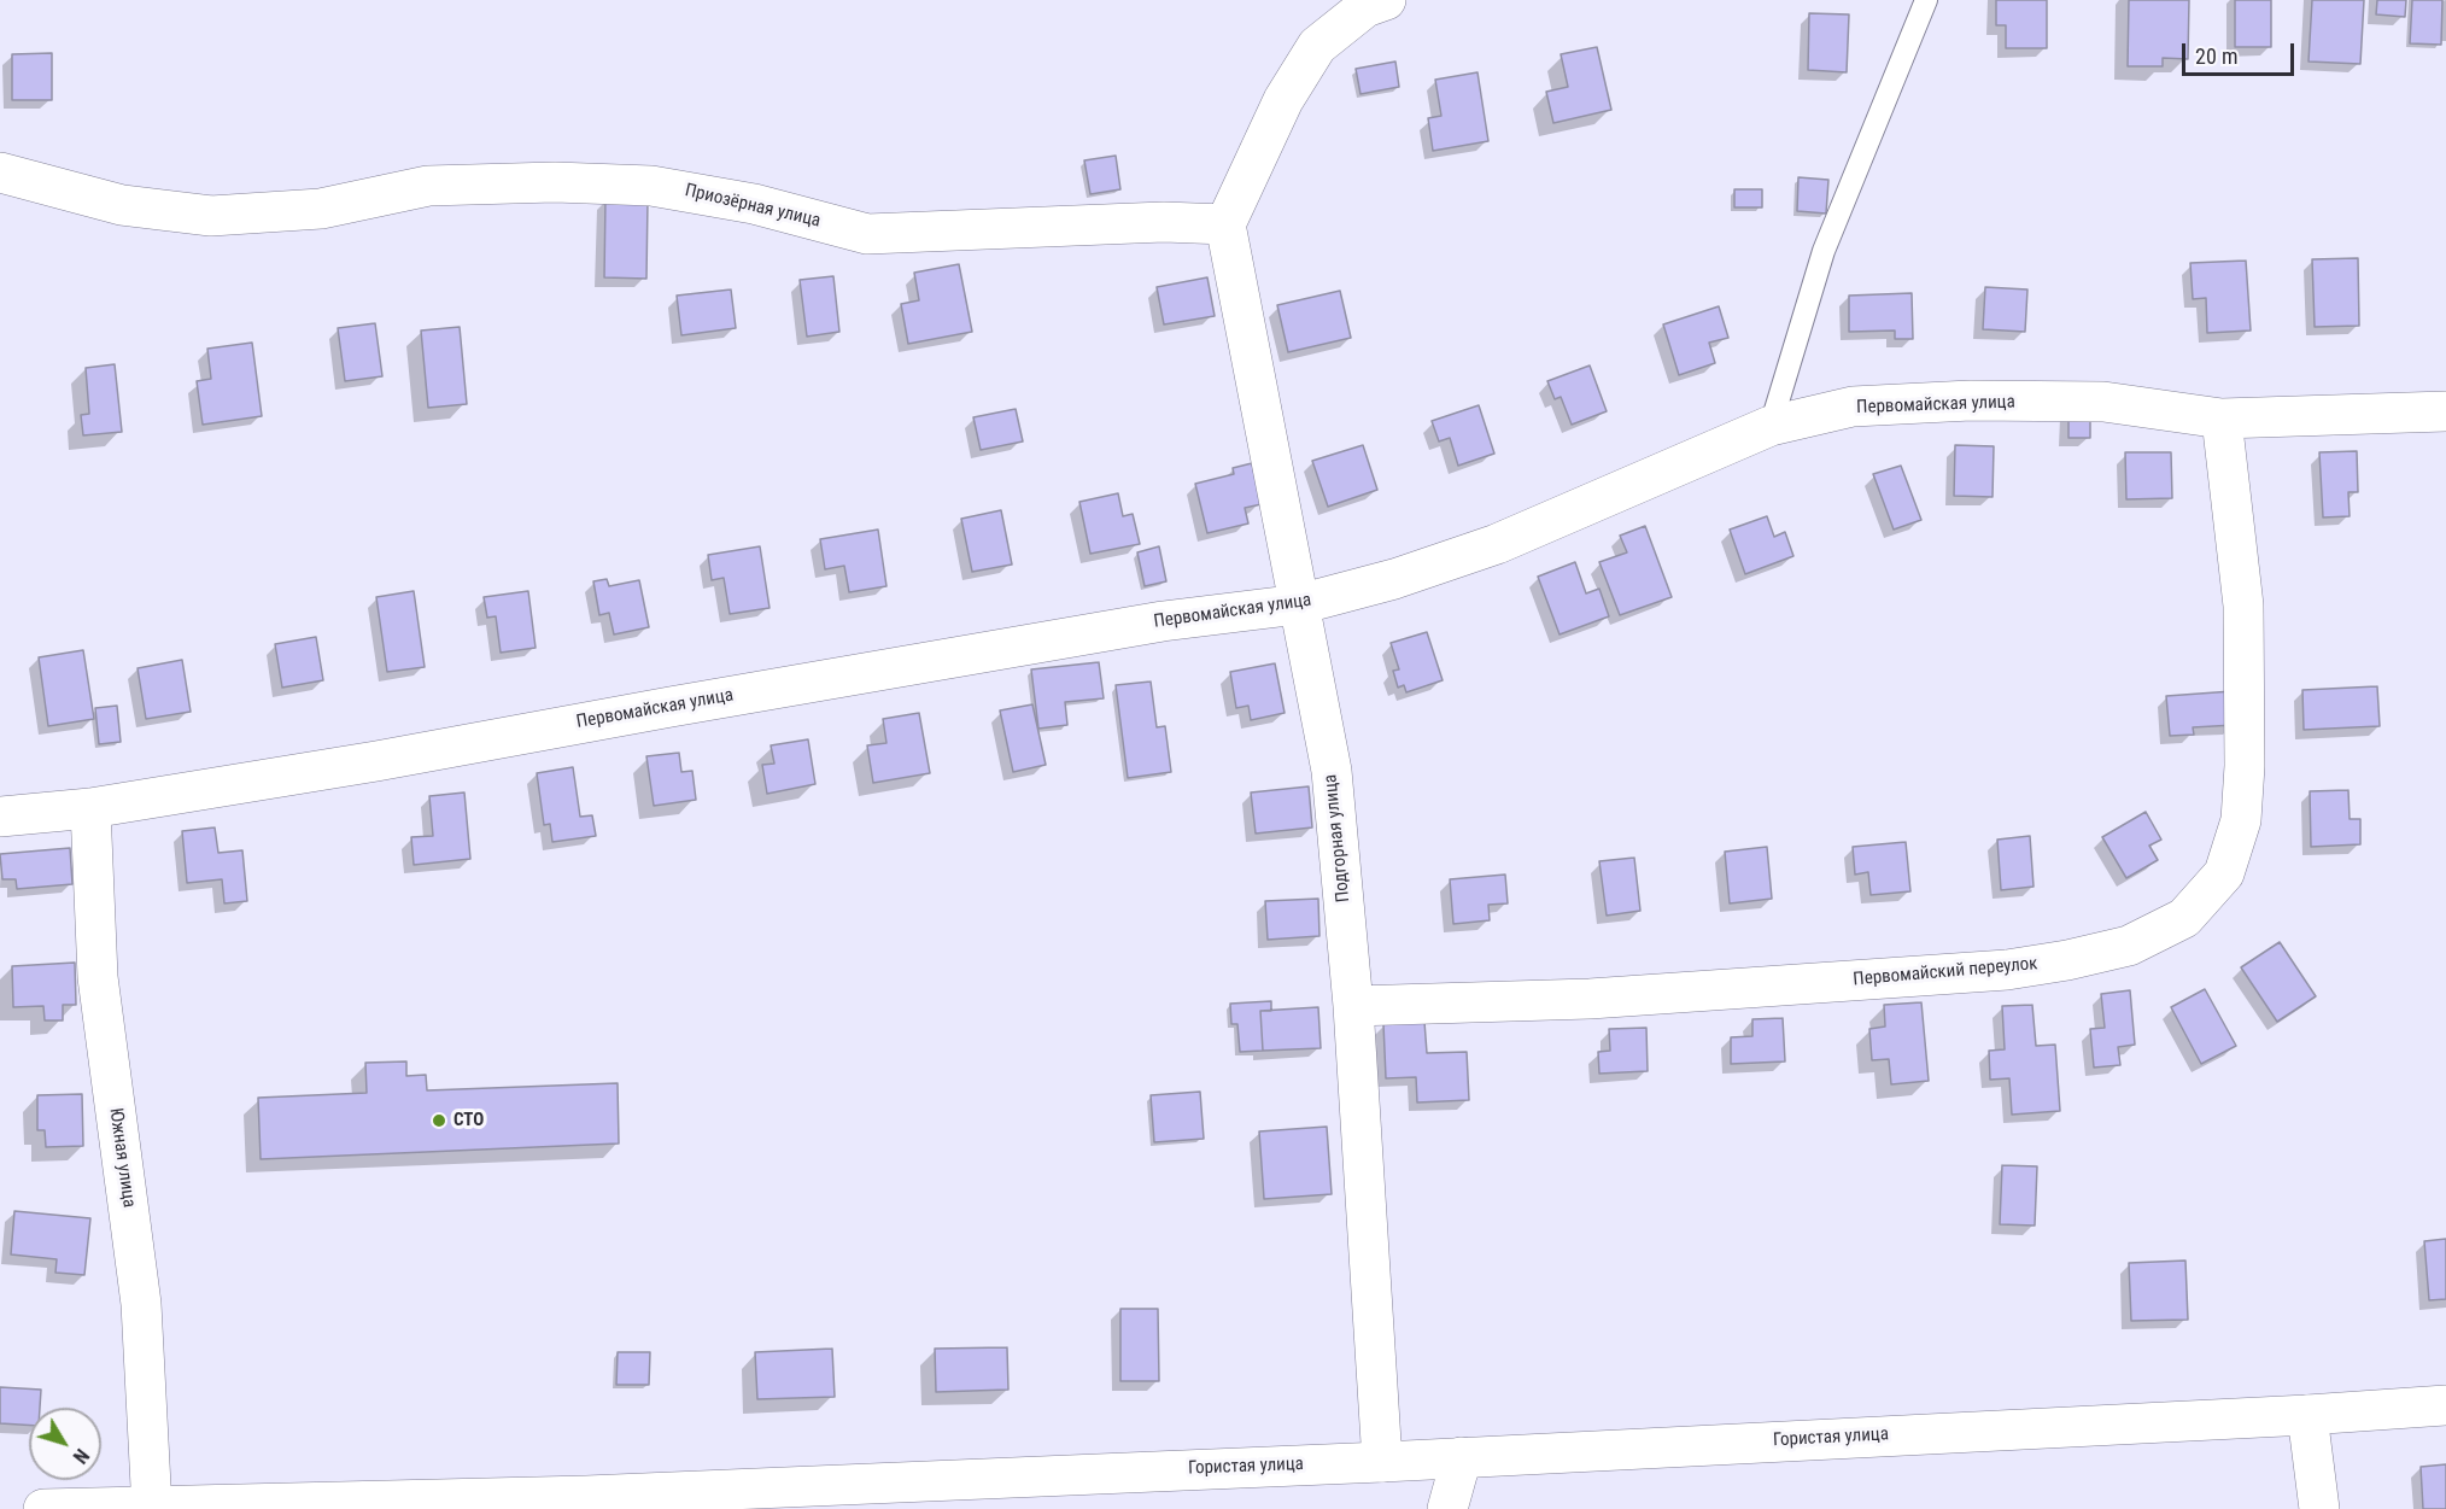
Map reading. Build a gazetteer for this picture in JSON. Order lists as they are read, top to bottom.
{
  "streets": {
    "street": [
      "Приозёрная улица",
      "Первомайская улица",
      "Подгорная улица",
      "Первомайский переулок",
      "Южная улица",
      "Гористая улица"
    ]
  },
  "crossings": [
    ["Приозёрная улица", "Подгорная улица"],
    ["Первомайская улица", "Подгорная улица"],
    ["Первомайская улица", "Первомайский переулок"],
    ["Первомайская улица", "Южная улица"],
    ["Подгорная улица", "Первомайский переулок"],
    ["Подгорная улица", "Гористая улица"],
    ["Южная улица", "Гористая улица"]
  ],
  "places": ["СТО"],
  "scale_bar": "20 m",
  "north": "bottom right"
}
